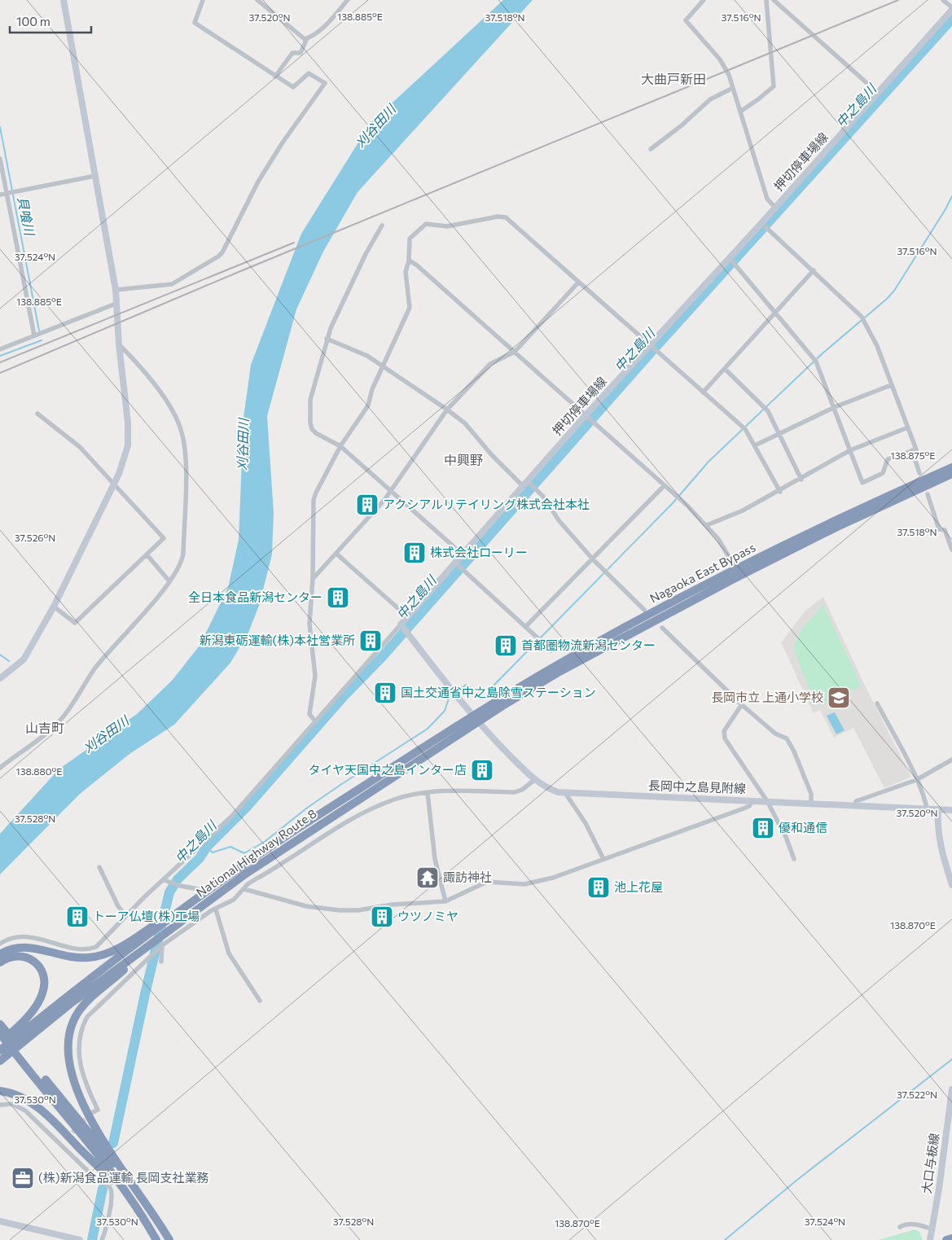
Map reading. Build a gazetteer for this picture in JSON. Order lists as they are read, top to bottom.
{
  "streets": {
    "highway": ["Nagaoka East Bypass", "National Highway Route 8"],
    "main road": ["押切停車場線", "長岡中之島見附線", "大口与板線"]
  },
  "crossings": [
    ["Nagaoka East Bypass", "長岡中之島見附線"],
    ["Nagaoka East Bypass", "National Highway Route 8"],
    ["長岡中之島見附線", "National Highway Route 8"]
  ],
  "districts": ["大曲戸新田", "中興野", "山吉町"],
  "water": ["中之島川", "刈谷田川", "貝喰川"],
  "places": {
    "building": [
      "アクシアルリテイリング株式会社本社",
      "株式会社ローリー",
      "全日本食品新潟センター",
      "新潟東砺運輸(株)本社営業所",
      "首都圏物流新潟センター",
      "国土交通省中之島除雪ステーション",
      "タイヤ天国中之島インター店",
      "優和通信",
      "池上花屋",
      "トーア仏壇(株)工場",
      "ウツノミヤ"
    ],
    "school or university": ["長岡市立 上通小学校"],
    "temple": ["諏訪神社"],
    "office": ["(株)新潟食品運輸 長岡支社業務"]
  },
  "scale_bar": "100 m",
  "coordinates": [
    "138.885°E",
    "37.520°N",
    "37.518°N",
    "37.516°N",
    "37.524°N",
    "138.875°E",
    "37.526°N",
    "138.880°E",
    "37.528°N",
    "138.870°E",
    "37.522°N",
    "37.530°N"
  ]
}
